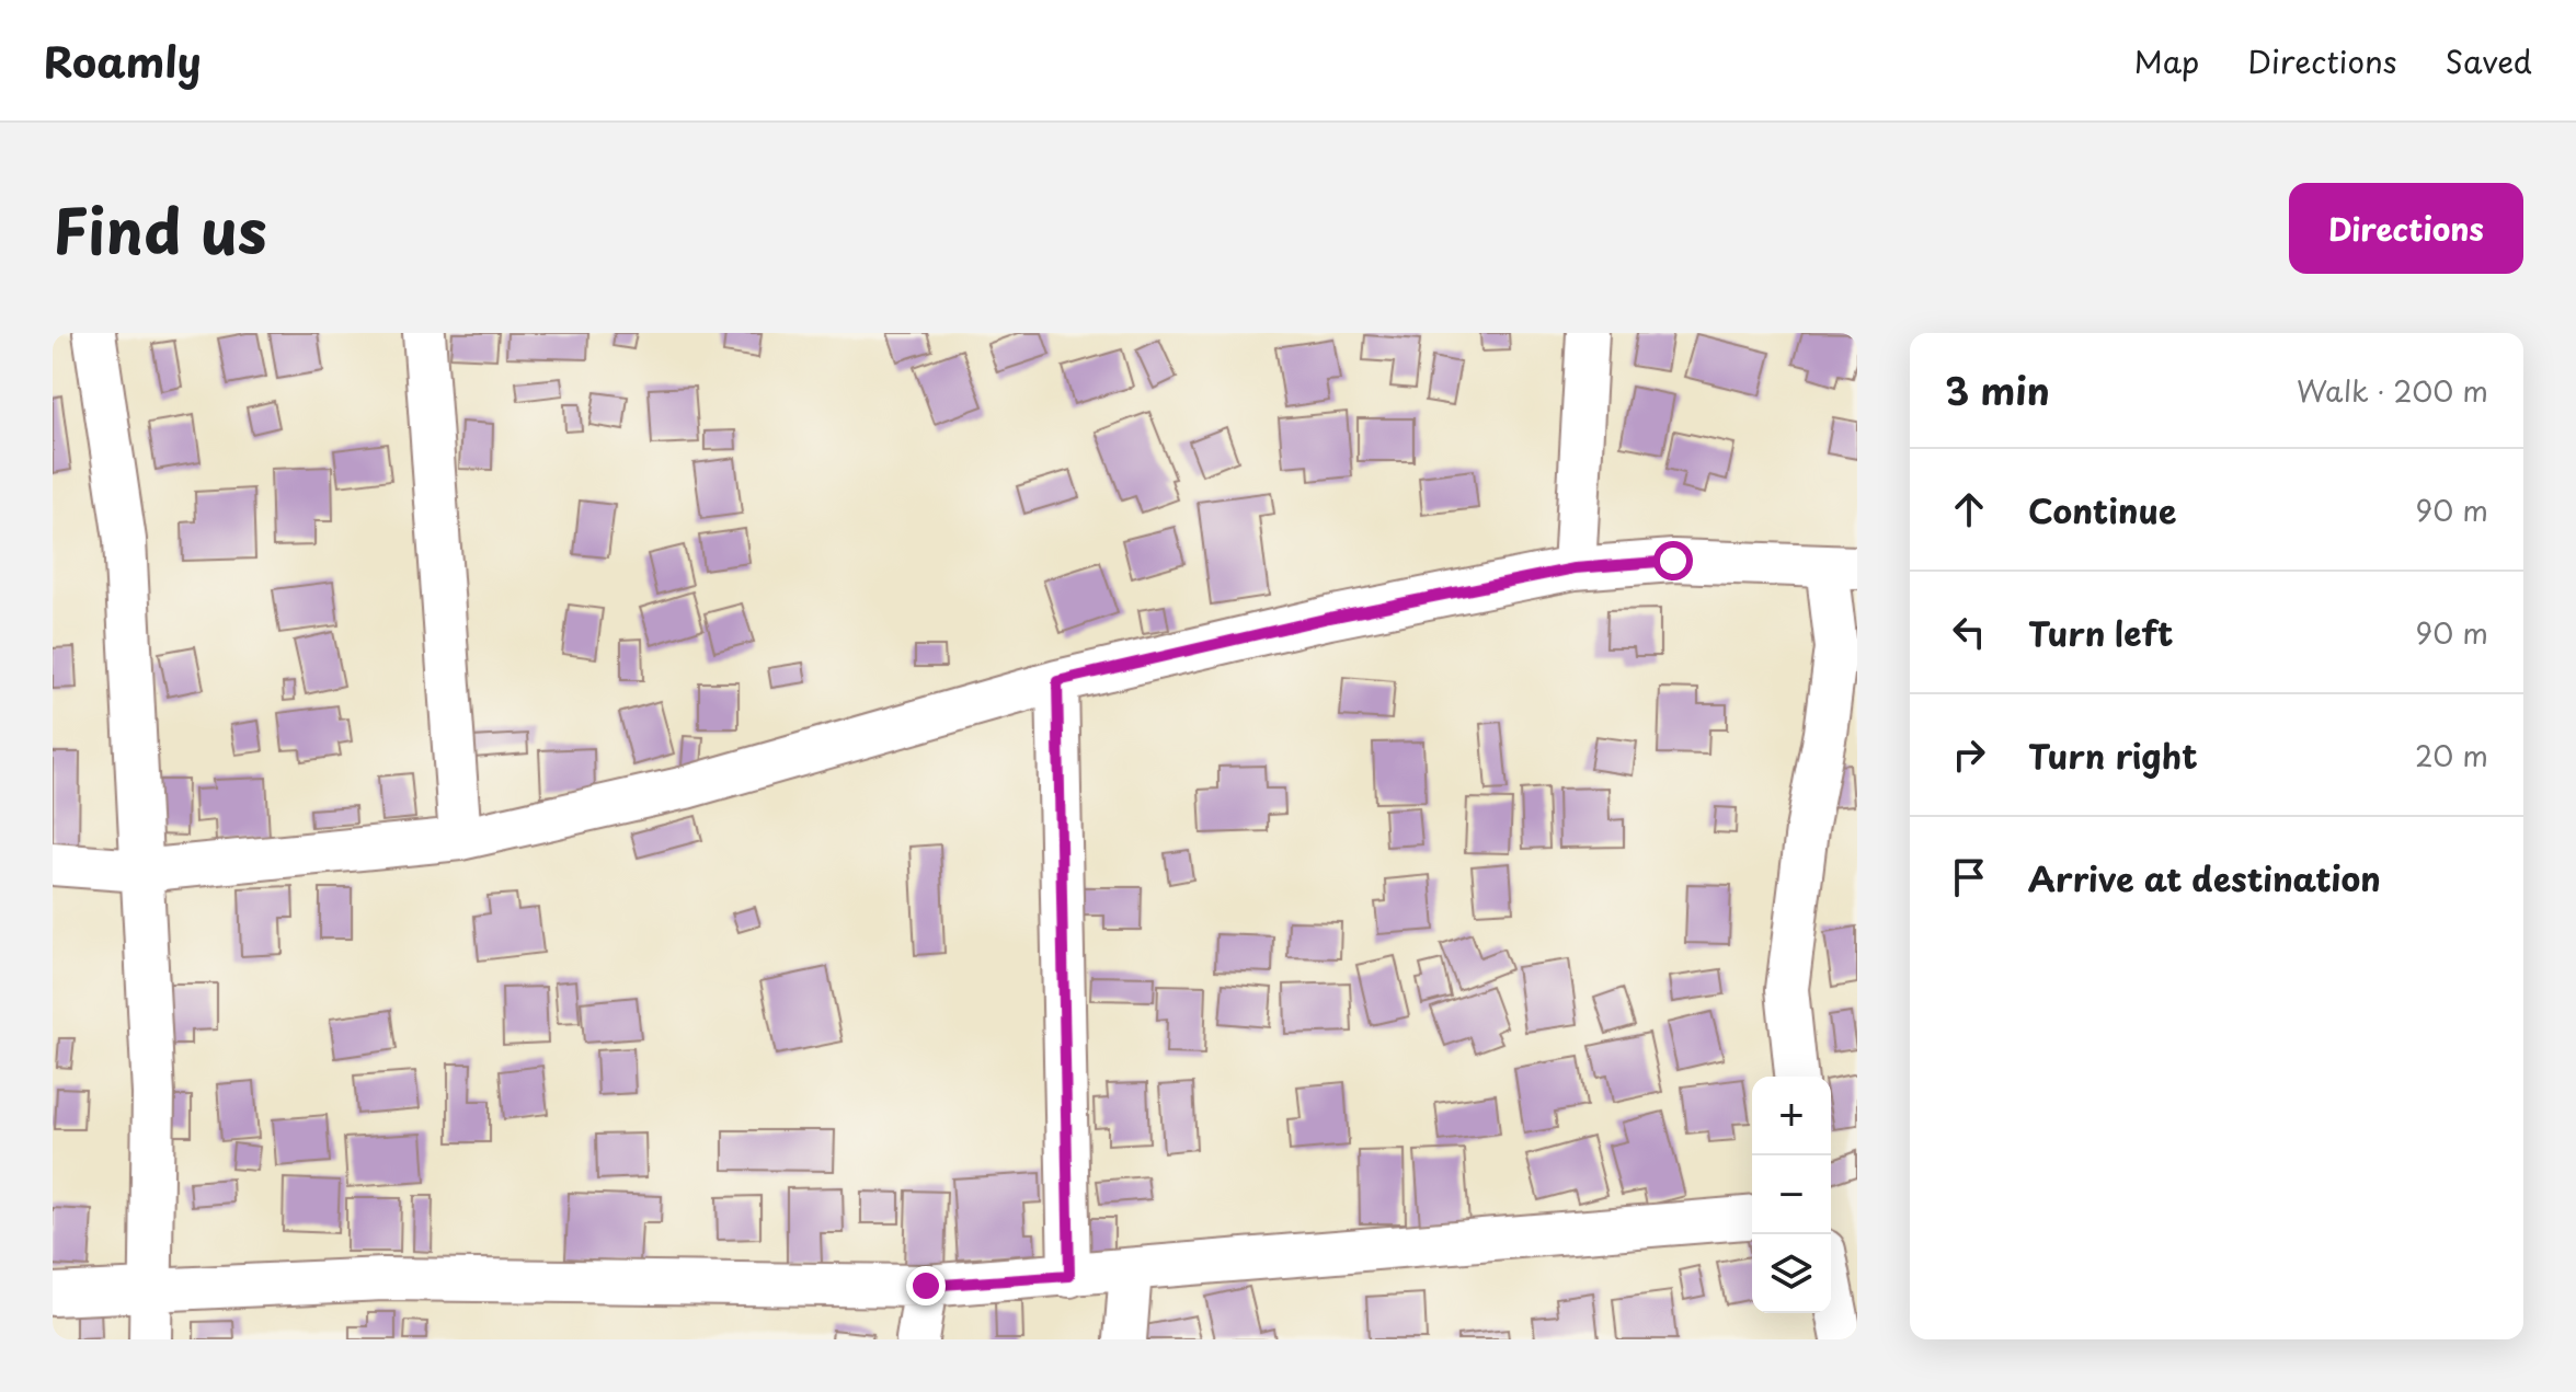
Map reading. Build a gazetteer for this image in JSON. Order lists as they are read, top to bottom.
{
  "page": {
    "header": "Roamly",
    "nav": ["Map", "Directions", "Saved"],
    "title": "Find us",
    "buttons": "Directions",
    "heading": ["3 min", "Walk · 200 m"],
    "list": [
      ["Continue", "90 m"],
      ["Turn left", "90 m"],
      ["Turn right", "20 m"],
      "Arrive at destination"
    ],
    "map_buttons": ["+", "−"]
  }
}
